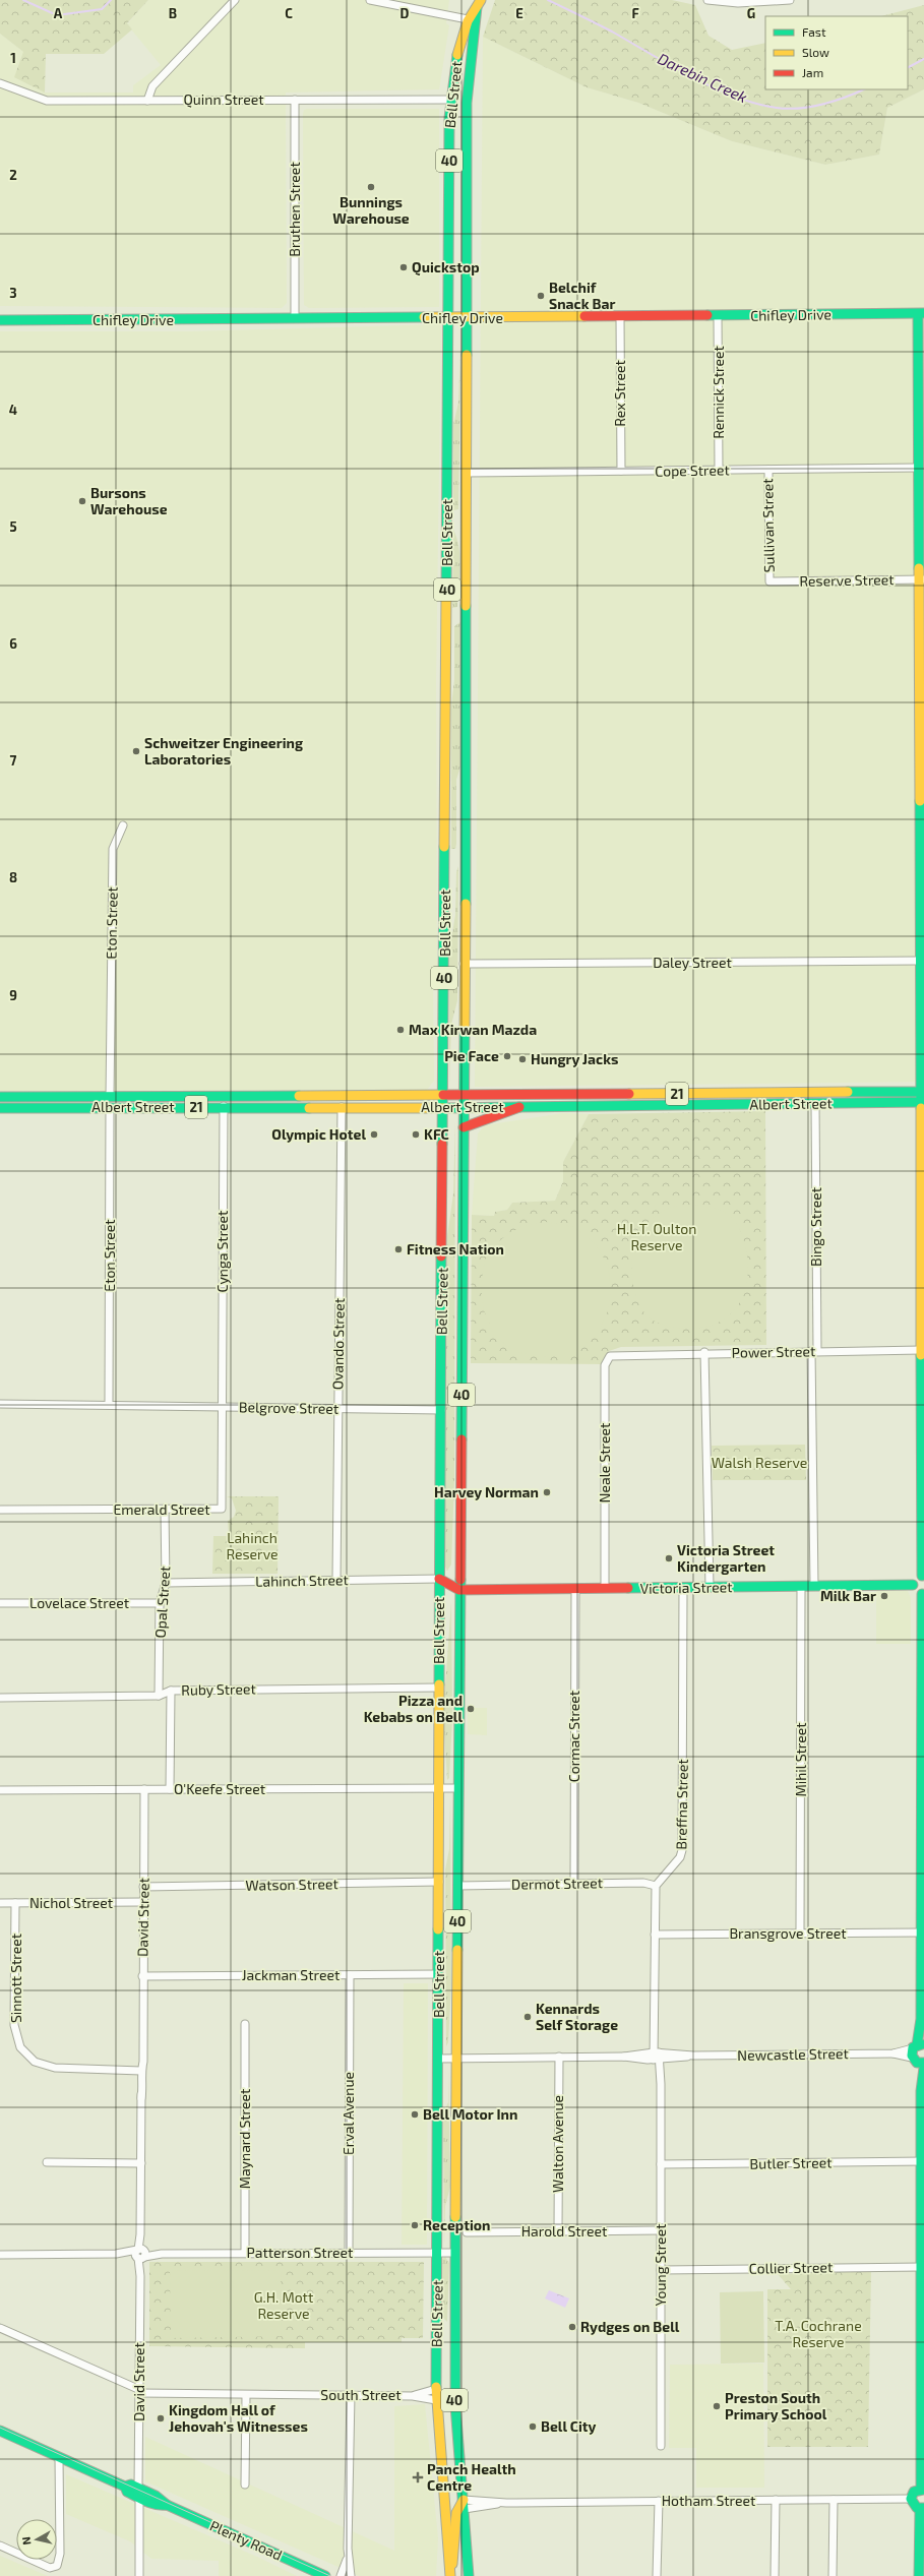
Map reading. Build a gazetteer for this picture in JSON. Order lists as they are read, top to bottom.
{
  "streets": {
    "main road": [
      "Bell Street",
      "40",
      "Chifley Drive",
      "21",
      "Albert Street",
      "Victoria Street",
      "Plenty Road"
    ],
    "street": [
      "Quinn Street",
      "Bruthen Street",
      "Rennick Street",
      "Rex Street",
      "Cope Street",
      "Sullivan Street",
      "Reserve Street",
      "Eton Street",
      "Daley Street",
      "Bingo Street",
      "Cynga Street",
      "Ovando Street",
      "Power Street",
      "Belgrove Street",
      "Neale Street",
      "Emerald Street",
      "Lahinch Street",
      "Opal Street",
      "Lovelace Street",
      "Ruby Street",
      "Cormac Street",
      "Mihil Street",
      "O'Keefe Street",
      "Breffna Street",
      "Dermot Street",
      "Watson Street",
      "Nichol Street",
      "David Street",
      "Bransgrove Street",
      "Jackman Street",
      "Sinnott Street",
      "Newcastle Street",
      "Erval Avenue",
      "Maynard Street",
      "Walton Avenue",
      "Butler Street",
      "Harold Street",
      "Patterson Street",
      "Young Street",
      "Collier Street",
      "South Street",
      "Hotham Street"
    ]
  },
  "crossings": [
    ["Bell Street", "Quinn Street"],
    ["Bell Street", "Chifley Drive"],
    ["Bell Street", "Cope Street"],
    ["Bell Street", "Daley Street"],
    ["Bell Street", "Albert Street"],
    ["Bell Street", "Belgrove Street"],
    ["Bell Street", "Lahinch Street"],
    ["Bell Street", "Victoria Street"],
    ["Bell Street", "Ruby Street"],
    ["Bell Street", "O'Keefe Street"],
    ["Bell Street", "Dermot Street"],
    ["Bell Street", "Watson Street"],
    ["Bell Street", "Jackman Street"],
    ["Bell Street", "Newcastle Street"],
    ["Bell Street", "Patterson Street"],
    ["Bell Street", "South Street"],
    ["Bell Street", "Hotham Street"],
    ["Quinn Street", "Bruthen Street"],
    ["Bruthen Street", "Chifley Drive"],
    ["Chifley Drive", "Rennick Street"],
    ["Chifley Drive", "Rex Street"],
    ["Rennick Street", "Cope Street"],
    ["Rex Street", "Cope Street"],
    ["Cope Street", "Sullivan Street"],
    ["Sullivan Street", "Reserve Street"],
    ["Eton Street", "Albert Street"],
    ["Eton Street", "Belgrove Street"],
    ["Albert Street", "Bingo Street"],
    ["Albert Street", "Cynga Street"],
    ["Albert Street", "Ovando Street"],
    ["Bingo Street", "Power Street"],
    ["Bingo Street", "Victoria Street"],
    ["Cynga Street", "Belgrove Street"],
    ["Cynga Street", "Emerald Street"],
    ["Ovando Street", "Belgrove Street"],
    ["Ovando Street", "Lahinch Street"],
    ["Power Street", "Neale Street"],
    ["Belgrove Street", "Emerald Street"],
    ["Neale Street", "Victoria Street"],
    ["Emerald Street", "Opal Street"],
    ["Lahinch Street", "Opal Street"],
    ["Victoria Street", "Cormac Street"],
    ["Victoria Street", "Mihil Street"],
    ["Victoria Street", "Breffna Street"],
    ["Opal Street", "Lovelace Street"],
    ["Opal Street", "Ruby Street"],
    ["Cormac Street", "Dermot Street"],
    ["Mihil Street", "Bransgrove Street"],
    ["O'Keefe Street", "David Street"],
    ["Breffna Street", "Dermot Street"],
    ["Watson Street", "David Street"],
    ["Nichol Street", "David Street"],
    ["Nichol Street", "Sinnott Street"],
    ["David Street", "Jackman Street"],
    ["David Street", "Sinnott Street"],
    ["David Street", "Patterson Street"],
    ["David Street", "South Street"],
    ["David Street", "Plenty Road"],
    ["Jackman Street", "Erval Avenue"],
    ["Newcastle Street", "Walton Avenue"],
    ["Newcastle Street", "Young Street"],
    ["Erval Avenue", "Patterson Street"],
    ["Maynard Street", "Patterson Street"],
    ["Walton Avenue", "Harold Street"],
    ["Butler Street", "Young Street"],
    ["Harold Street", "Young Street"],
    ["Young Street", "Collier Street"]
  ],
  "water": ["Darebin Creek"],
  "parks": [
    "H.L.T. Oulton Reserve",
    "Walsh Reserve",
    "Lahinch Reserve",
    "G.H. Mott Reserve",
    "T.A. Cochrane Reserve"
  ],
  "places": {
    "other": [
      "Bunnings Warehouse",
      "Quickstop",
      "Belchif Snack Bar",
      "Bursons Warehouse",
      "Schweitzer Engineering Laboratories",
      "Max Kirwan Mazda",
      "Pie Face",
      "Hungry Jacks",
      "Olympic Hotel",
      "KFC",
      "Fitness Nation",
      "Harvey Norman",
      "Victoria Street Kindergarten",
      "Milk Bar",
      "Pizza and Kebabs on Bell",
      "Kennards Self Storage",
      "Bell Motor Inn",
      "Reception",
      "Rydges on Bell",
      "Preston South Primary School",
      "Kingdom Hall of Jehovah's Witnesses",
      "Bell City"
    ],
    "health": ["Panch Health Centre"]
  },
  "legend": ["Fast", "Slow", "Jam"],
  "north": "left",
  "grid": {
    "columns": [
      "A",
      "B",
      "C",
      "D",
      "E",
      "F",
      "G"
    ],
    "rows": [
      "1",
      "2",
      "3",
      "4",
      "5",
      "6",
      "7",
      "8",
      "9"
    ]
  }
}
